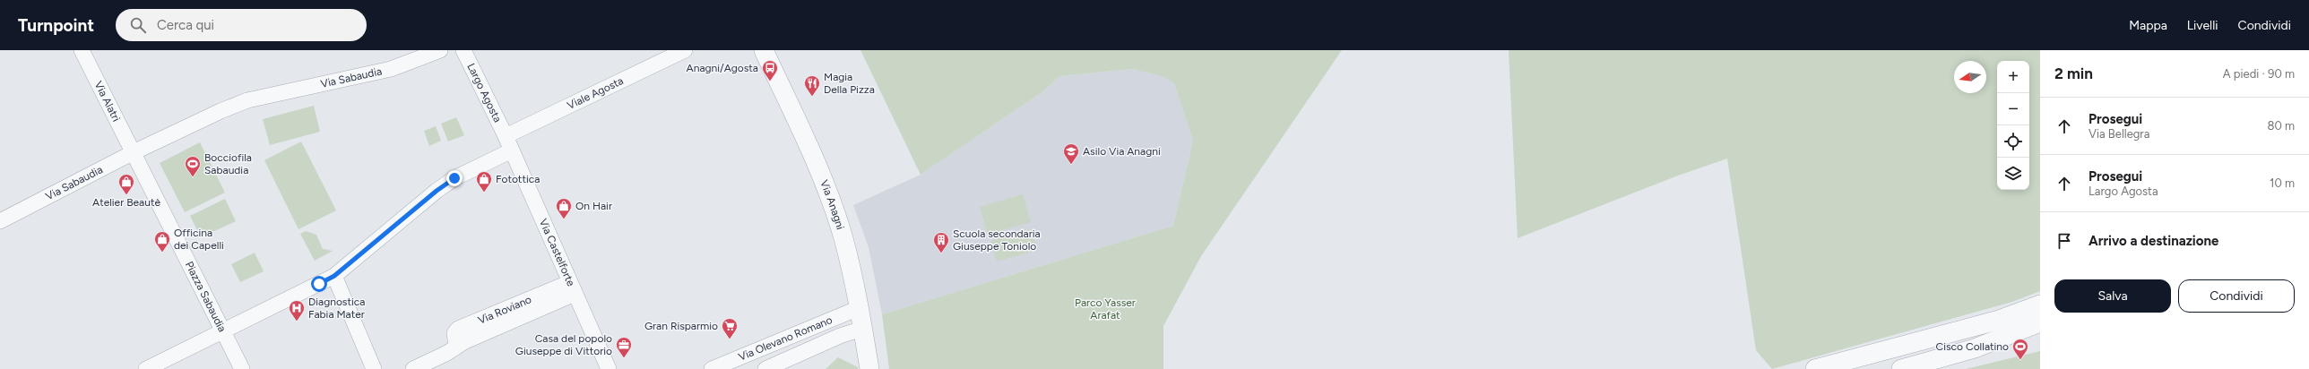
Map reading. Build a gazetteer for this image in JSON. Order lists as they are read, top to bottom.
{
  "streets": {
    "street": [
      "Via Sabaudia",
      "Largo Agosta",
      "Viale Agosta",
      "Via Alatri",
      "Via Anagni",
      "Via Castelforte",
      "Piazza Sabaudia",
      "Via Roviano",
      "Via Olevano Romano"
    ]
  },
  "crossings": [
    ["Via Sabaudia", "Via Alatri"],
    ["Via Sabaudia", "Piazza Sabaudia"],
    ["Largo Agosta", "Viale Agosta"],
    ["Largo Agosta", "Via Castelforte"],
    ["Viale Agosta", "Via Castelforte"],
    ["Via Alatri", "Piazza Sabaudia"],
    ["Via Anagni", "Via Olevano Romano"],
    ["Via Castelforte", "Piazza Sabaudia"],
    ["Via Castelforte", "Via Roviano"]
  ],
  "parks": ["Parco Yasser Arafat"],
  "places": {
    "bus stop": ["Anagni/Agosta"],
    "restaurant": ["Magia Della Pizza"],
    "school or university": ["Asilo Via Anagni"],
    "sports": ["Bocciofila Sabaudia", "Cisco Collatino"],
    "shop": [
      "Fotottica",
      "Atelier Beautè",
      "On Hair",
      "Officina dei Capelli"
    ],
    "building": ["Scuola secondaria Giuseppe Toniolo"],
    "hospital": ["Diagnostica Fabia Mater"],
    "supermarket": ["Gran Risparmio"],
    "office": ["Casa del popolo Giuseppe di Vittorio"]
  },
  "north": "left",
  "page": {
    "header": "Turnpoint",
    "search": "Cerca qui",
    "nav": ["Mappa", "Livelli", "Condividi"],
    "heading": ["2 min", "A piedi · 90 m"],
    "map_buttons": ["+", "−"],
    "list": [
      ["Prosegui", "Via Bellegra", "80 m"],
      ["Prosegui", "Largo Agosta", "10 m"],
      "Arrivo a destinazione"
    ],
    "buttons": ["Salva", "Condividi"]
  }
}
